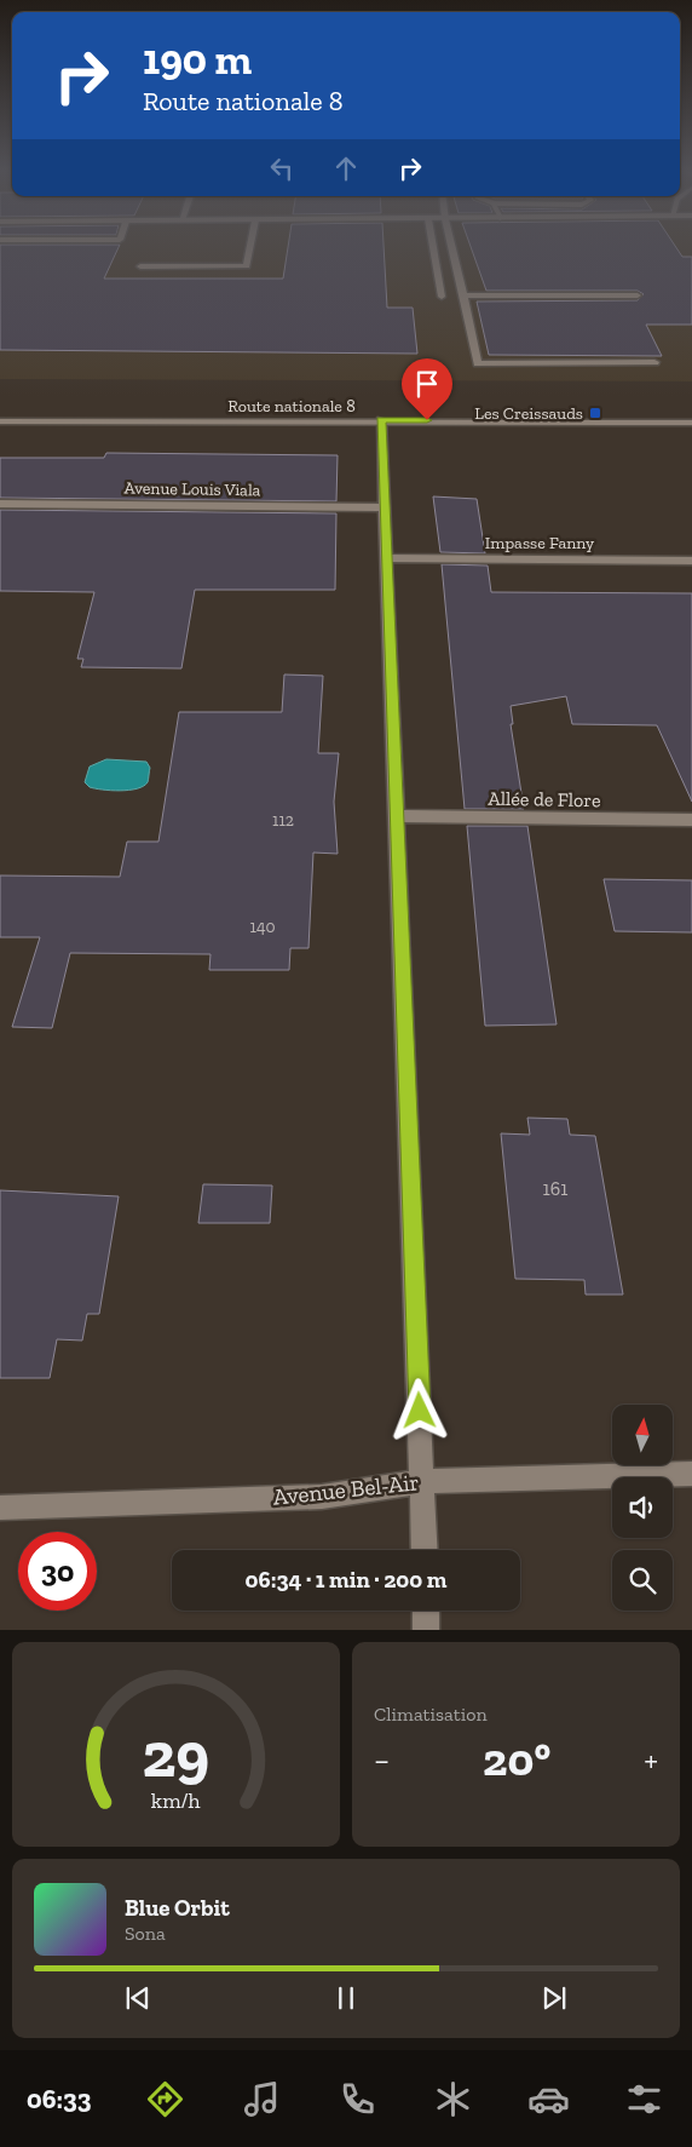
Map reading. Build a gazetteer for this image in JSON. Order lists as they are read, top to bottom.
{
  "streets": {
    "street": [
      "Route nationale 8",
      "Avenue Louis Viala",
      "Impasse Fanny",
      "Allée de Flore",
      "Avenue Bel-Air"
    ]
  },
  "places": {
    "transit": ["Les Creissauds"]
  },
  "house_numbers": ["112", "140", "161"],
  "north": "top",
  "page": {
    "turn": ["190 m", "Route nationale 8"],
    "limit": "30",
    "trip": "06:34 · 1 min · 200 m",
    "tile": "Climatisation",
    "heat": ["−", "20°", "+"],
    "song": ["Blue Orbit", "Sona"],
    "tabs": "06:33",
    "gauge": ["29", "km/h"]
  }
}
